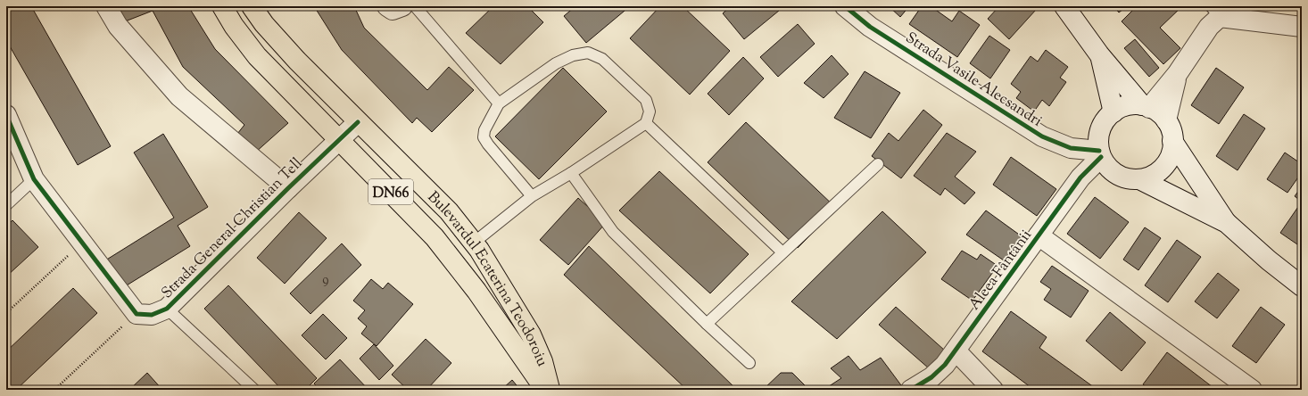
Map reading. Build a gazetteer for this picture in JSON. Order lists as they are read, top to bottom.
{
  "streets": {
    "main road": ["DN66", "Bulevardul Ecaterina Teodoroiu"],
    "street": ["Strada Vasile Alecsandri", "Strada General Christian Tell", "Aleea Fântânii"]
  },
  "crossings": [
    ["Strada Vasile Alecsandri", "Aleea Fântânii"],
    ["Strada General Christian Tell", "Bulevardul Ecaterina Teodoroiu"]
  ],
  "house_numbers": ["9"]
}
